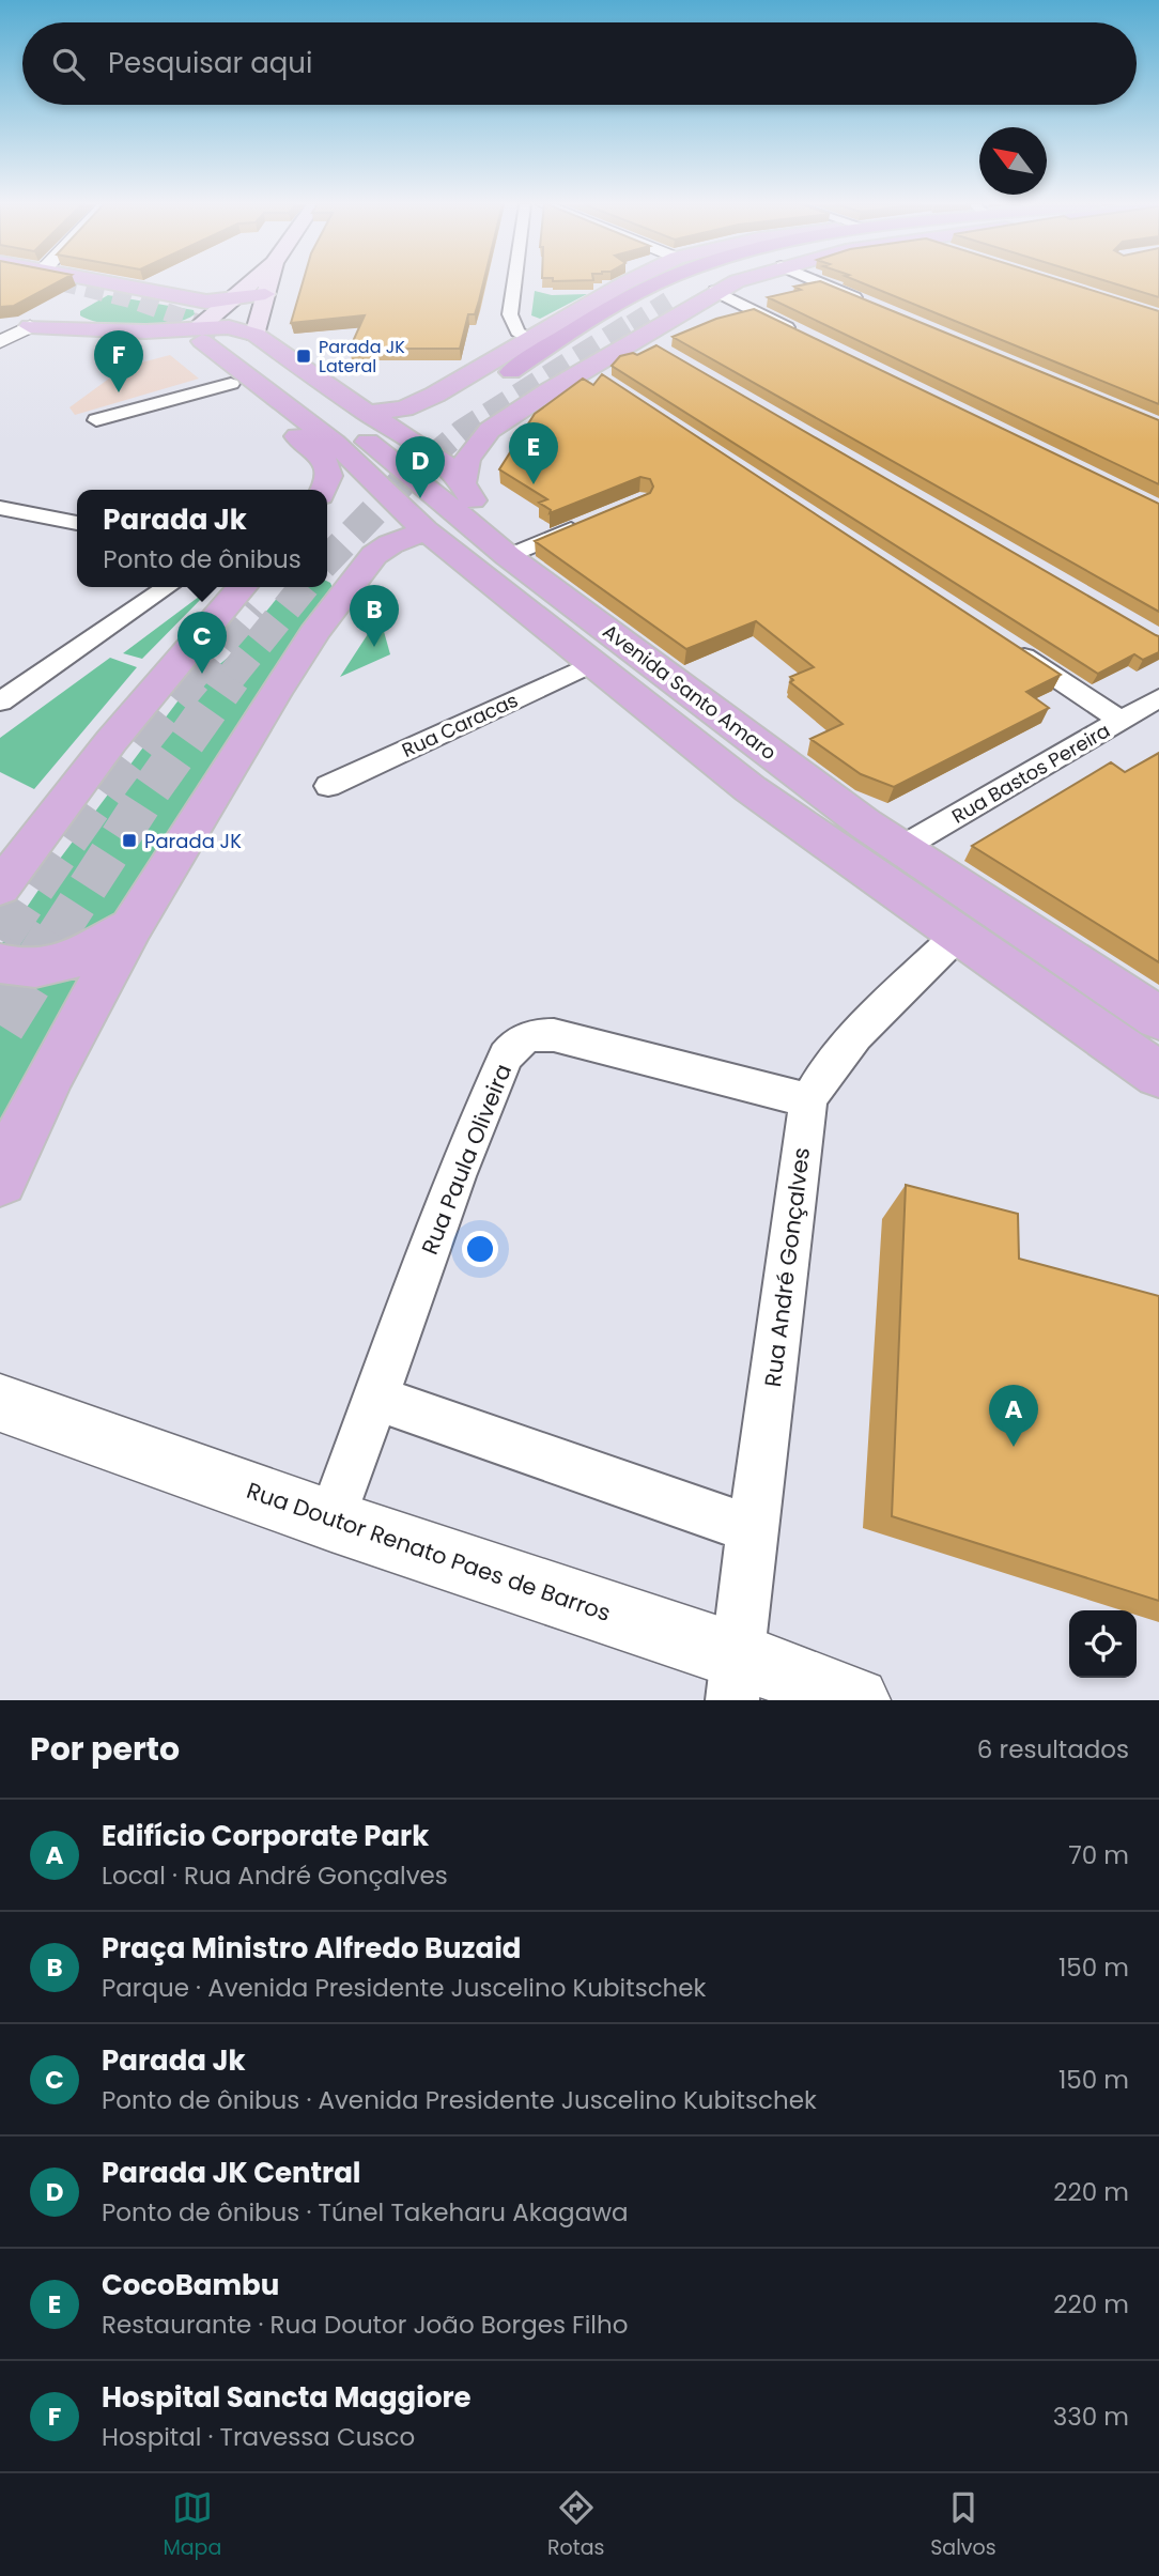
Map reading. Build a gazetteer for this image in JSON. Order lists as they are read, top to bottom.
{
  "streets": {
    "main road": ["Avenida Santo Amaro"],
    "street": [
      "Rua Caracas",
      "Rua Bastos Pereira",
      "Rua Paula Oliveira",
      "Rua André Gonçalves",
      "Rua Doutor Renato Paes de Barros"
    ]
  },
  "crossings": [
    ["Avenida Santo Amaro", "Rua Caracas"],
    ["Avenida Santo Amaro", "Rua Bastos Pereira"],
    ["Avenida Santo Amaro", "Rua André Gonçalves"],
    ["Rua Paula Oliveira", "Rua André Gonçalves"],
    ["Rua Paula Oliveira", "Rua Doutor Renato Paes de Barros"],
    ["Rua André Gonçalves", "Rua Doutor Renato Paes de Barros"]
  ],
  "places": {
    "transit": ["Parada JK Lateral", "Parada JK"]
  },
  "north": "top left",
  "page": {
    "search": "Pesquisar aqui",
    "pins": [
      "F",
      "E",
      "D",
      "B",
      "C",
      "A"
    ],
    "popup": ["Parada Jk", "Ponto de ônibus"],
    "heading": ["Por perto", "6 resultados"],
    "list": [
      {
        "mark": "A",
        "name": "Edifício Corporate Park",
        "note": "Local · Rua André Gonçalves",
        "value": "70 m"
      },
      {
        "mark": "B",
        "name": "Praça Ministro Alfredo Buzaid",
        "note": "Parque · Avenida Presidente Juscelino Kubitschek",
        "value": "150 m"
      },
      {
        "mark": "C",
        "name": "Parada Jk",
        "note": "Ponto de ônibus · Avenida Presidente Juscelino Kubitschek",
        "value": "150 m"
      },
      {
        "mark": "D",
        "name": "Parada JK Central",
        "note": "Ponto de ônibus · Túnel Takeharu Akagawa",
        "value": "220 m"
      },
      {
        "mark": "E",
        "name": "CocoBambu",
        "note": "Restaurante · Rua Doutor João Borges Filho",
        "value": "220 m"
      },
      {
        "mark": "F",
        "name": "Hospital Sancta Maggiore",
        "note": "Hospital · Travessa Cusco",
        "value": "330 m"
      }
    ],
    "nav": ["Mapa", "Rotas", "Salvos"]
  }
}
